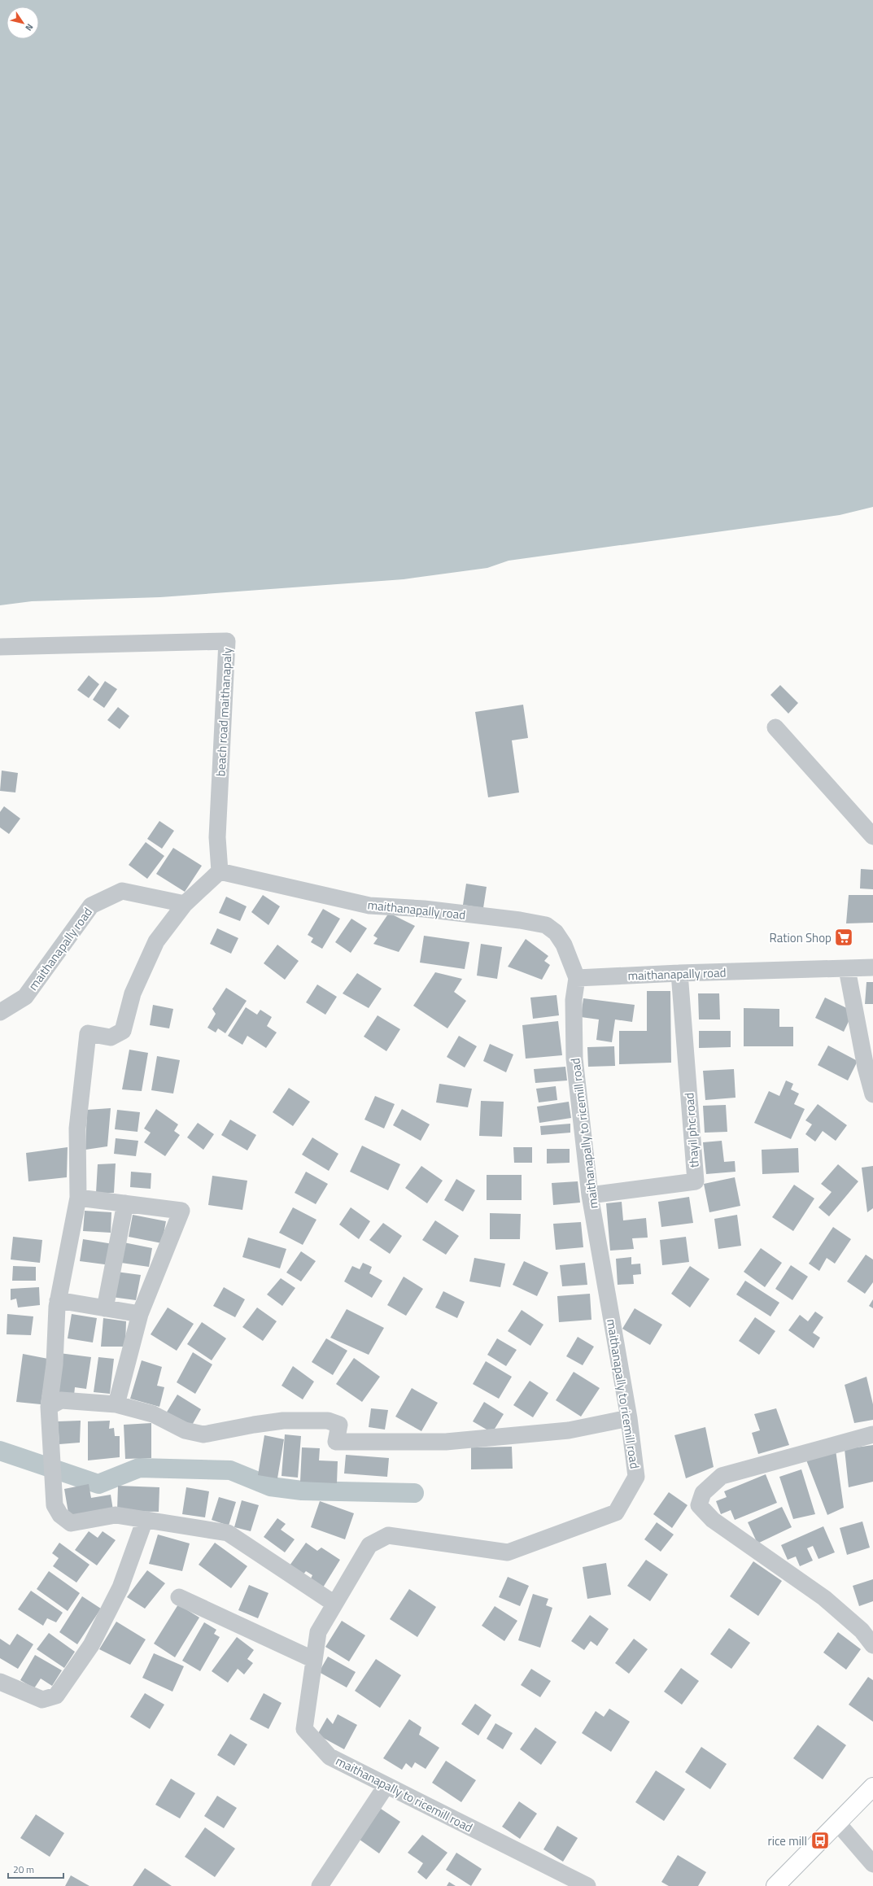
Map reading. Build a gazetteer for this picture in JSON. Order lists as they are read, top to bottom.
{
  "streets": {
    "street": [
      "beach road maithanapaly",
      "maithanapally road",
      "thayil phc road",
      "maithanapally to ricemill road"
    ]
  },
  "crossings": [
    ["beach road maithanapaly", "maithanapally road"],
    ["maithanapally road", "thayil phc road"],
    ["maithanapally road", "maithanapally to ricemill road"],
    ["thayil phc road", "maithanapally to ricemill road"]
  ],
  "places": {
    "supermarket": ["Ration Shop"],
    "bus stop": ["rice mill"]
  },
  "scale_bar": "20 m",
  "north": "bottom right"
}
